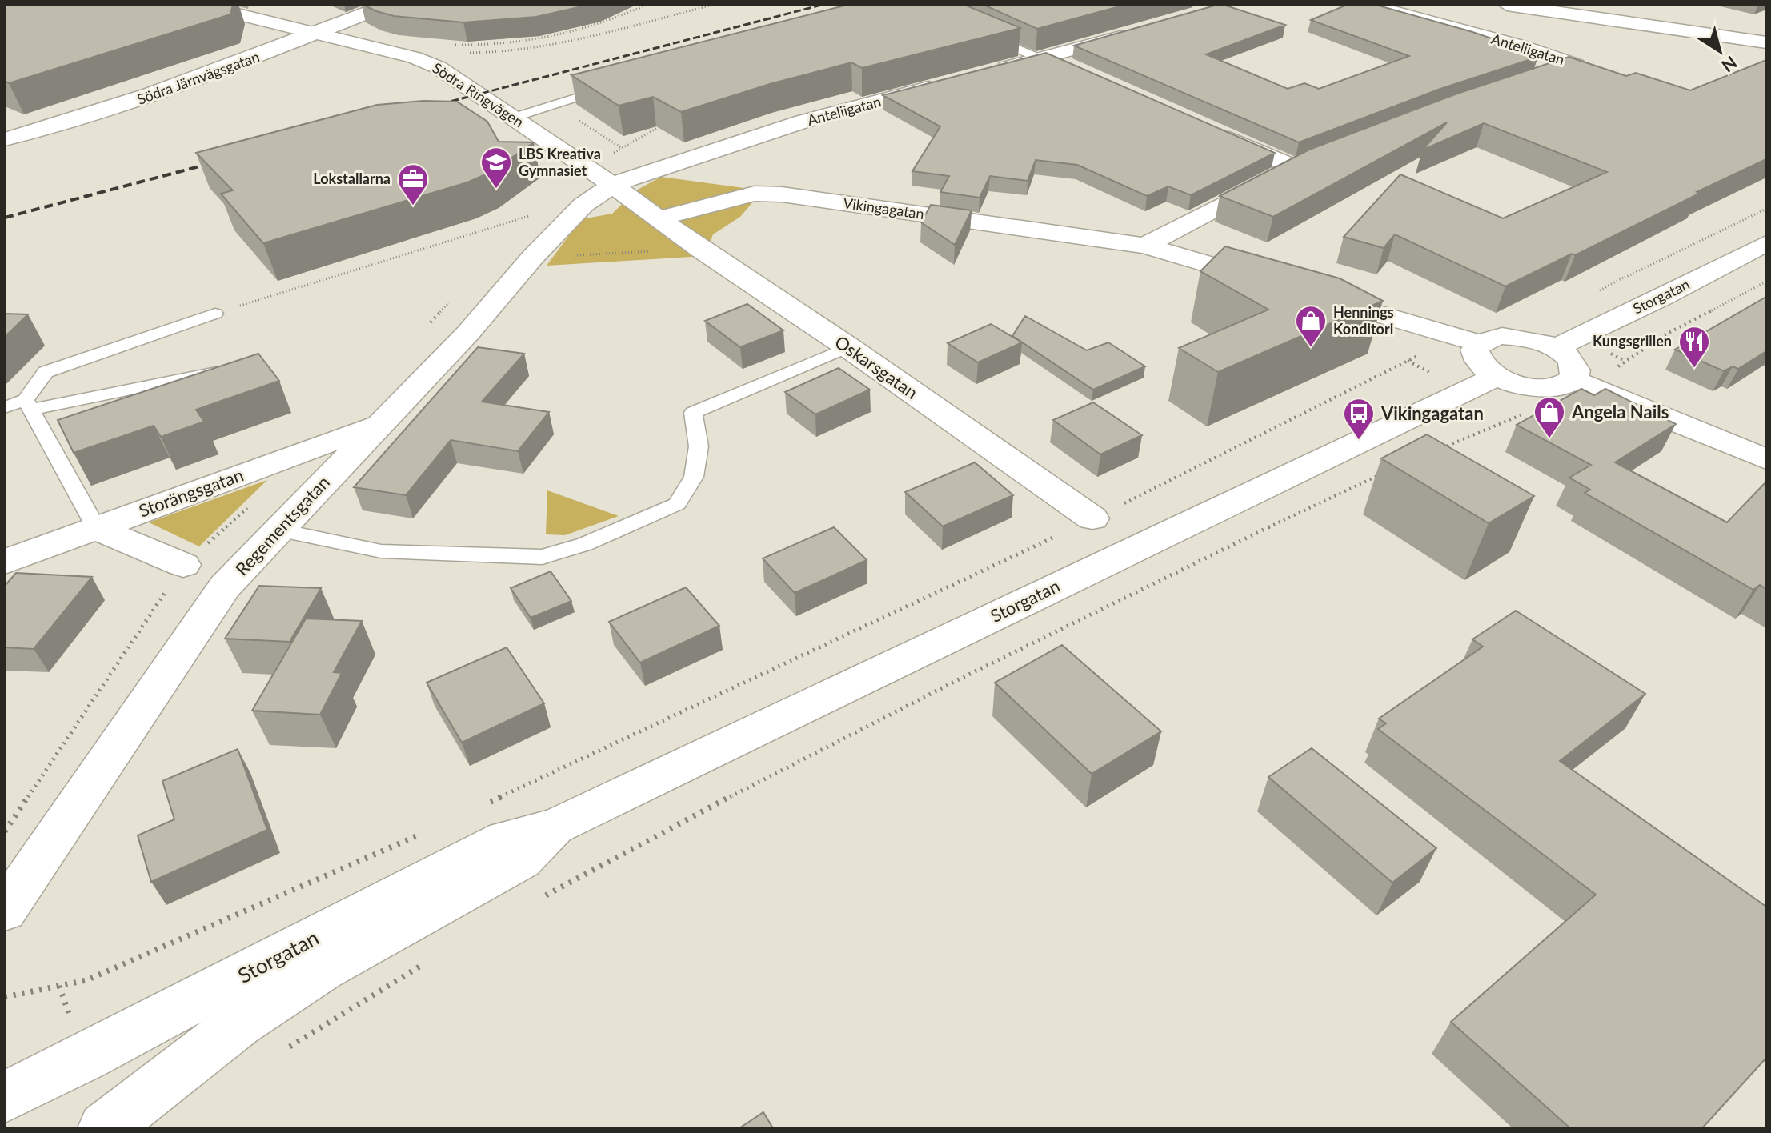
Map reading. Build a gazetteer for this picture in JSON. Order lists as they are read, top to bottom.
{
  "streets": {
    "street": [
      "Anteliigatan",
      "Södra Järnvägsgatan",
      "Södra Ringvägen",
      "Vikingagatan",
      "Storgatan",
      "Oskarsgatan",
      "Storängsgatan",
      "Regementsgatan"
    ]
  },
  "crossings": [
    ["Anteliigatan", "Södra Ringvägen"],
    ["Anteliigatan", "Regementsgatan"],
    ["Södra Järnvägsgatan", "Södra Ringvägen"],
    ["Södra Ringvägen", "Vikingagatan"],
    ["Södra Ringvägen", "Oskarsgatan"],
    ["Södra Ringvägen", "Regementsgatan"],
    ["Vikingagatan", "Oskarsgatan"],
    ["Storängsgatan", "Regementsgatan"]
  ],
  "places": {
    "school or university": ["LBS Kreativa Gymnasiet"],
    "office": ["Lokstallarna"],
    "shop": ["Hennings Konditori", "Angela Nails"],
    "restaurant": ["Kungsgrillen"],
    "bus stop": ["Vikingagatan"]
  },
  "north": "bottom right"
}
